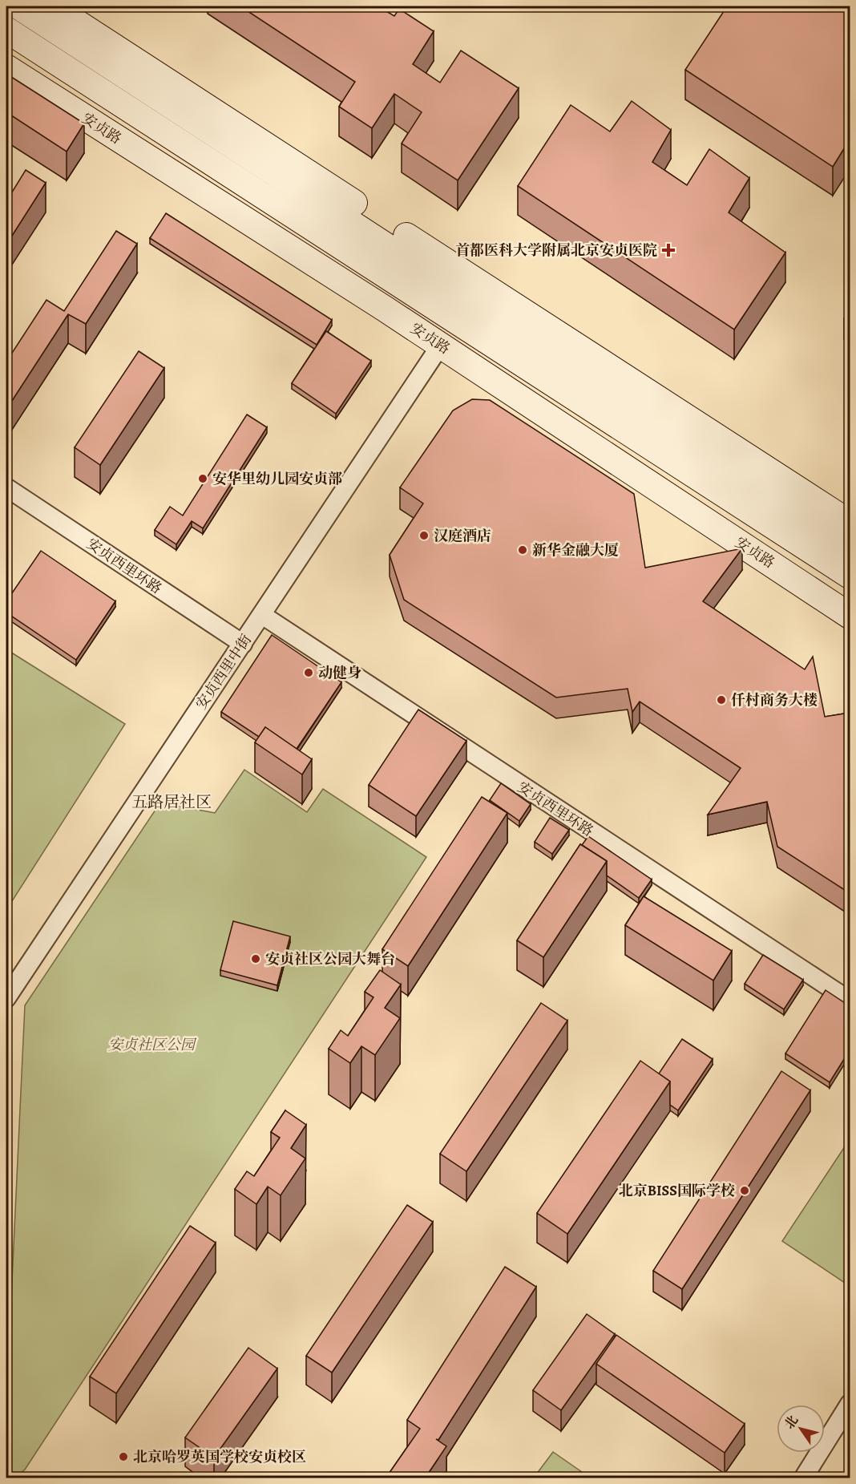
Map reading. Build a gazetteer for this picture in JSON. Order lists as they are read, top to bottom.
{
  "streets": {
    "street": ["安贞路", "安贞西里环路", "安贞西里中街"]
  },
  "crossings": [
    ["安贞路", "安贞西里中街"],
    ["安贞西里环路", "安贞西里中街"]
  ],
  "districts": ["五路居社区"],
  "parks": ["安贞社区公园"],
  "places": {
    "health": ["首都医科大学附属北京安贞医院"],
    "other": [
      "安华里幼儿园安贞部",
      "汉庭酒店",
      "新华金融大厦",
      "动健身",
      "仟村商务大楼",
      "安贞社区公园大舞台",
      "北京BISS国际学校",
      "北京哈罗英国学校安贞校区"
    ]
  },
  "north": "top left"
}
